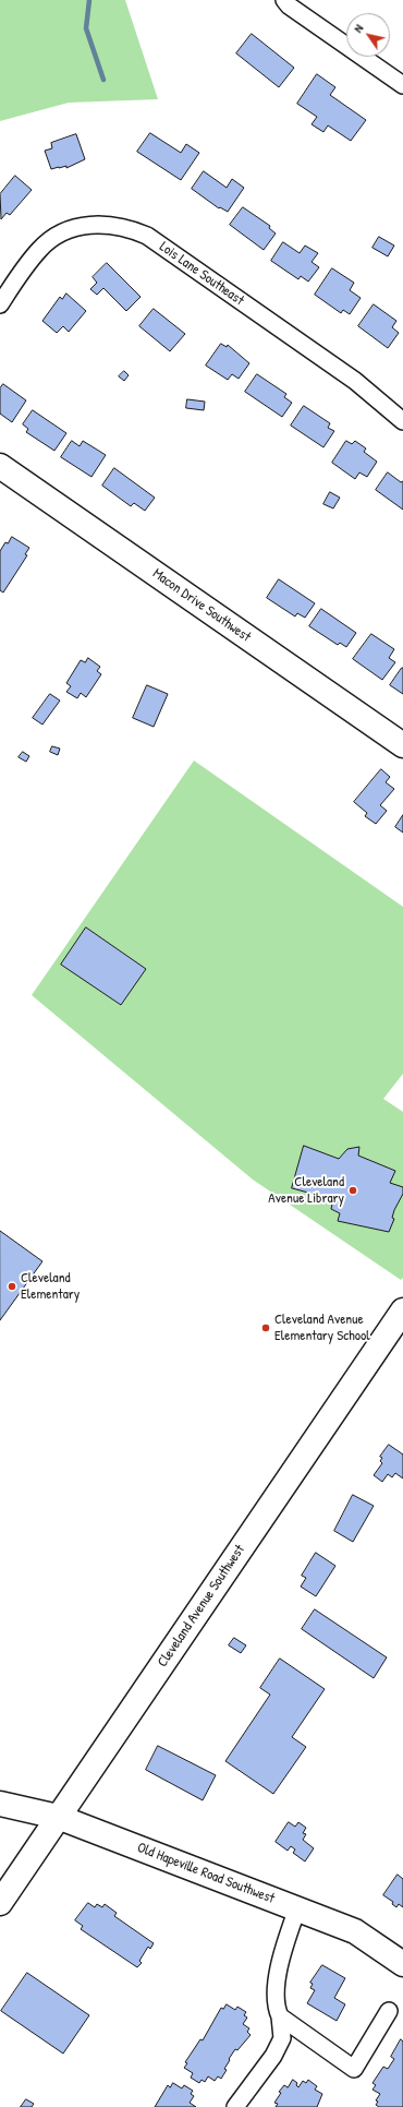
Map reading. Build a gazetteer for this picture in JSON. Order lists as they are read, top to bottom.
{
  "streets": {
    "street": [
      "Lois Lane Southeast",
      "Macon Drive Southwest",
      "Cleveland Avenue Southwest",
      "Old Hapeville Road Southwest"
    ]
  },
  "crossings": [
    ["Cleveland Avenue Southwest", "Old Hapeville Road Southwest"]
  ],
  "places": ["Cleveland Avenue Library", "Cleveland Elementary", "Cleveland Avenue Elementary School"],
  "north": "top left"
}
